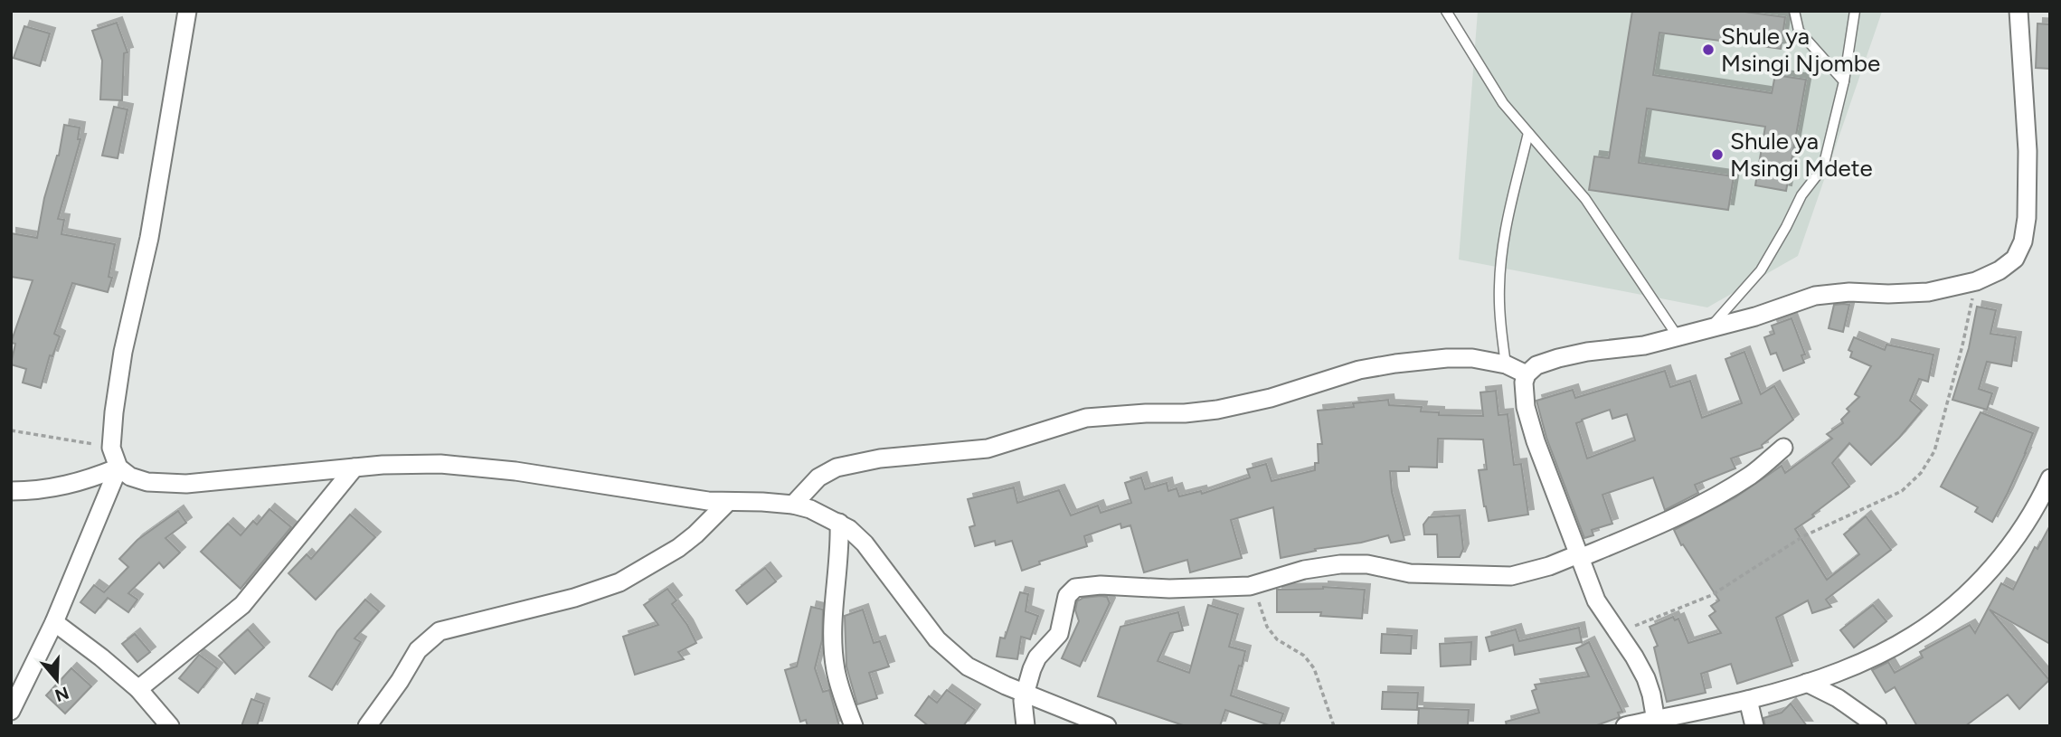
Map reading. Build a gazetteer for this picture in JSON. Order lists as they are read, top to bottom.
{
  "places": ["Shule ya Msingi Njombe", "Shule ya Msingi Mdete"],
  "north": "bottom"
}
